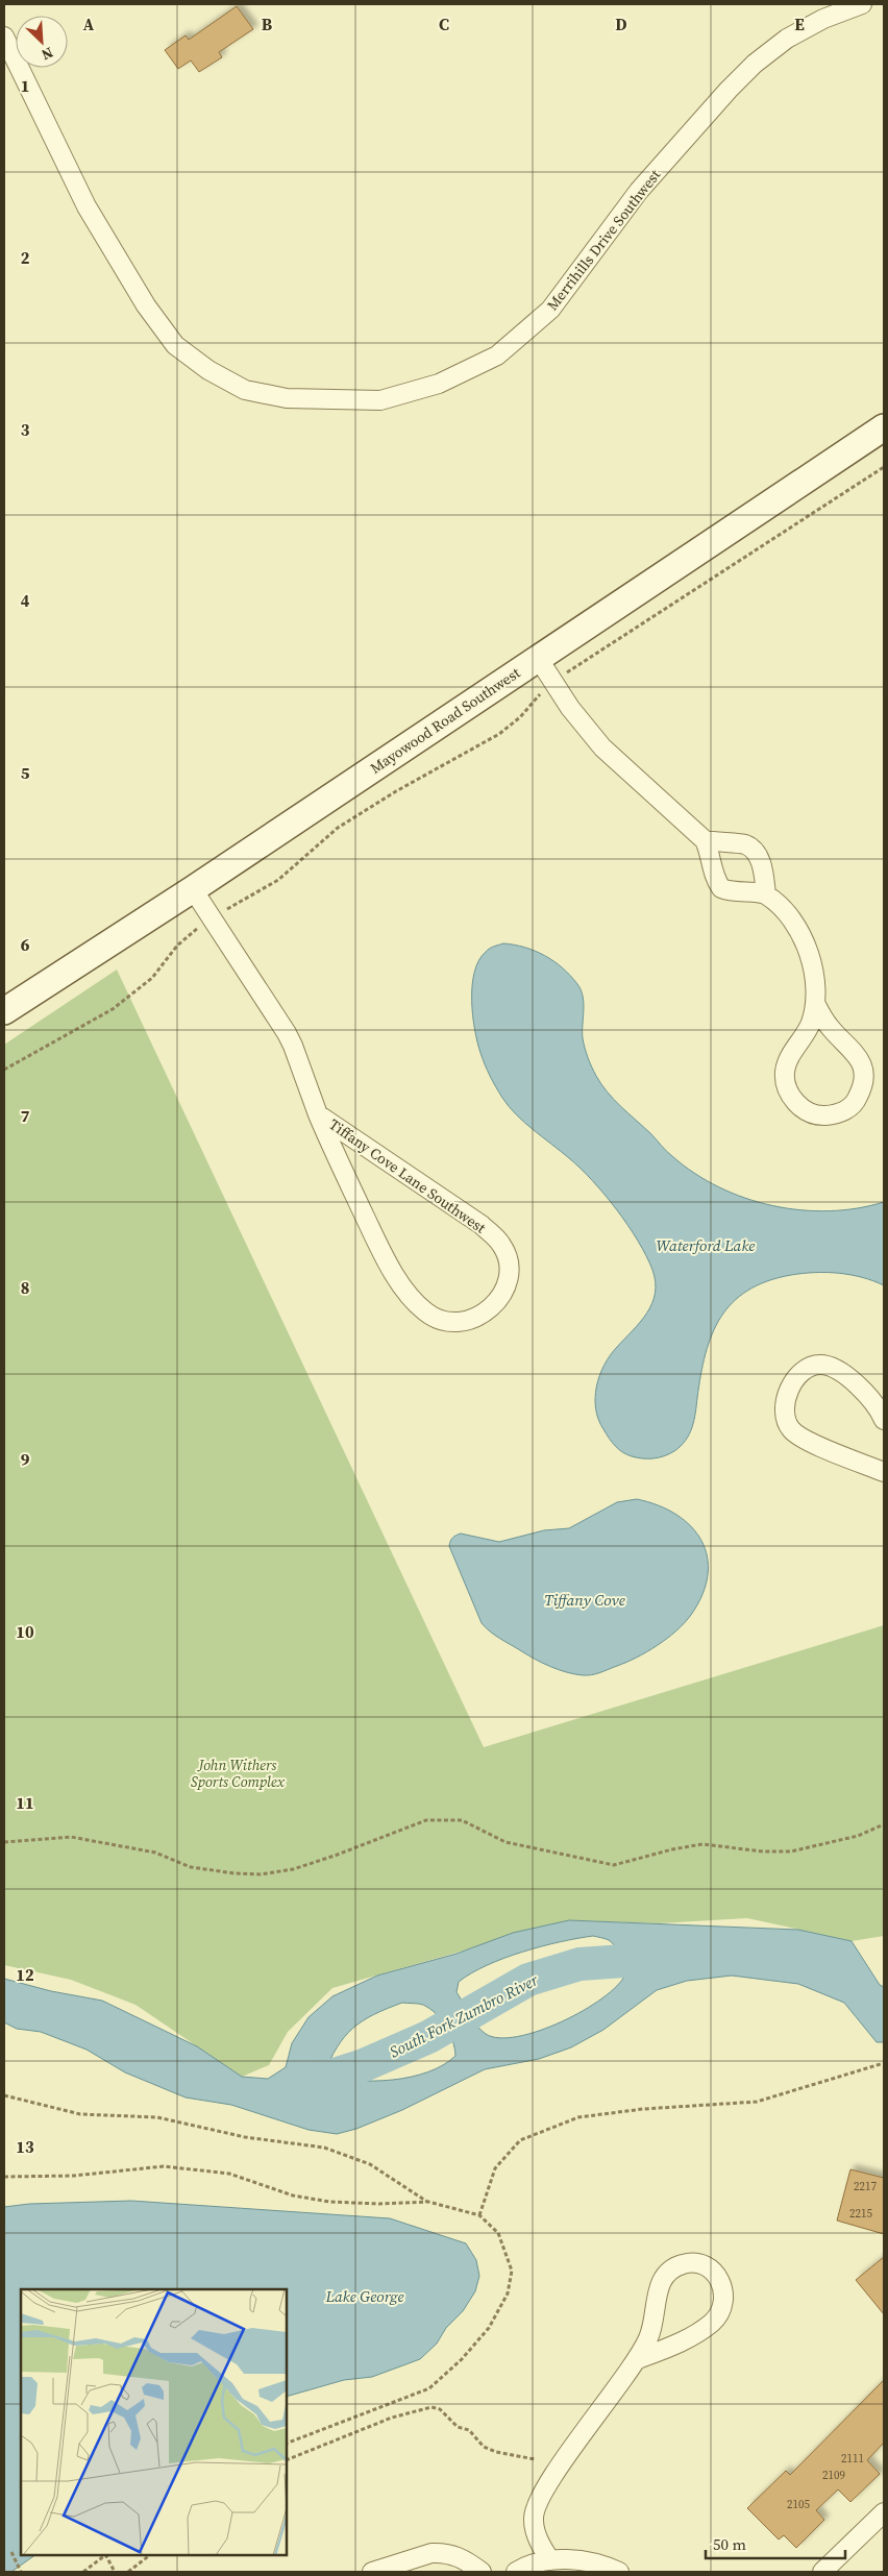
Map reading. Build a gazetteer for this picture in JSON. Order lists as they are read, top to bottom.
{
  "streets": {
    "street": ["Merrihills Drive Southwest", "Mayowood Road Southwest", "Tiffany Cove Lane Southwest"]
  },
  "crossings": [
    ["Mayowood Road Southwest", "Tiffany Cove Lane Southwest"]
  ],
  "water": [
    "Waterford Lake",
    "Tiffany Cove",
    "South Fork Zumbro River",
    "Lake George"
  ],
  "parks": ["John Withers Sports Complex"],
  "house_numbers": [
    "2217",
    "2215",
    "2111",
    "2109",
    "2105"
  ],
  "scale_bar": "50 m",
  "north": "bottom right",
  "grid": {
    "columns": [
      "A",
      "B",
      "C",
      "D",
      "E"
    ],
    "rows": [
      "1",
      "2",
      "3",
      "4",
      "5",
      "6",
      "7",
      "8",
      "9",
      "10",
      "11",
      "12",
      "13"
    ]
  }
}
